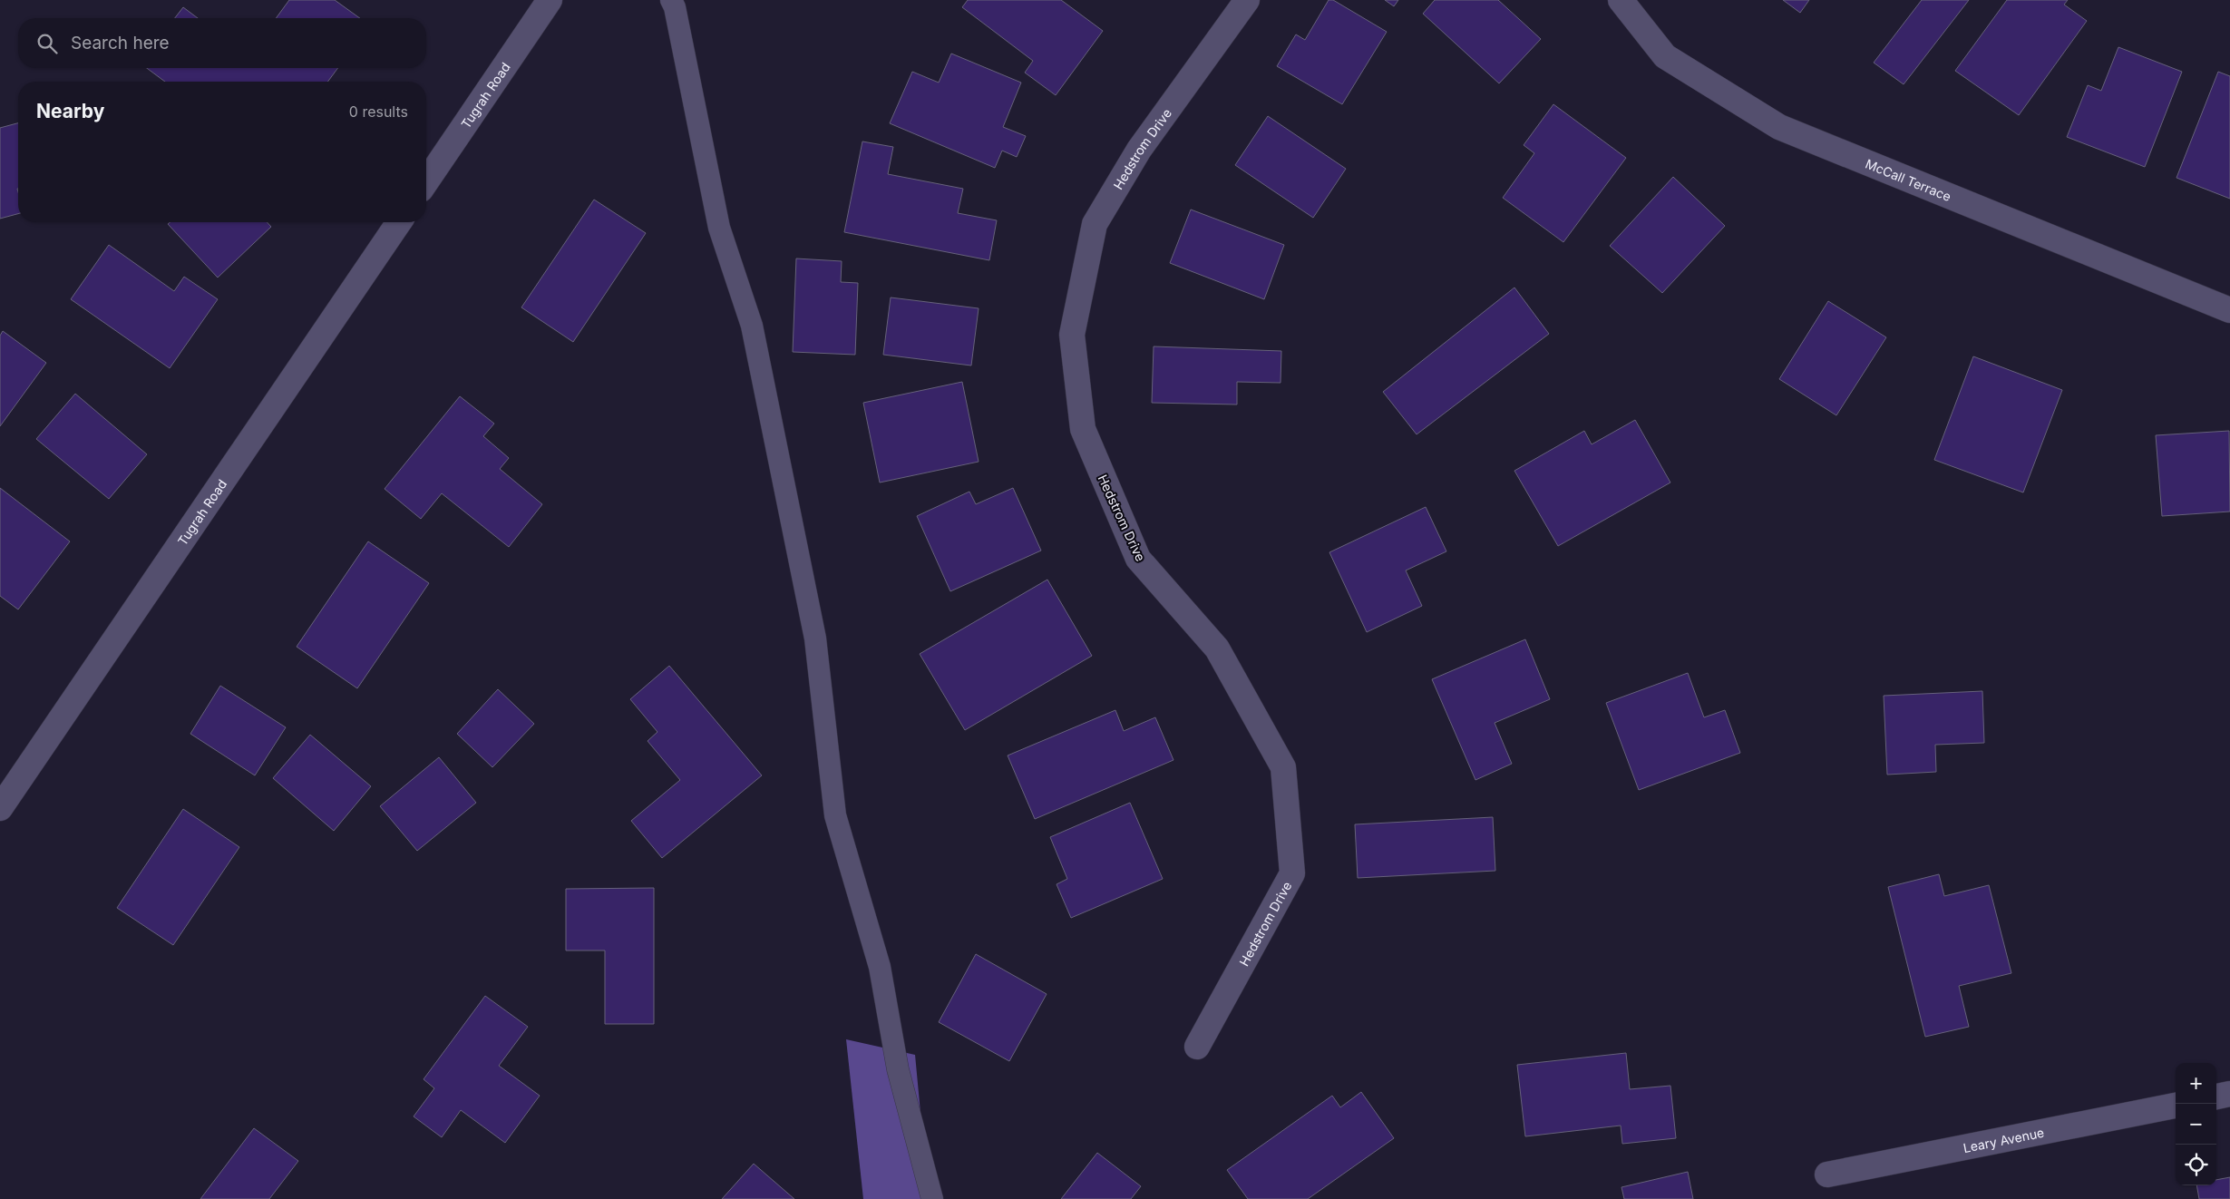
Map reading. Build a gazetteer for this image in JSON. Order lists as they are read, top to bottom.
{
  "streets": {
    "street": [
      "Tugrah Road",
      "Hedstrom Drive",
      "McCall Terrace",
      "Leary Avenue"
    ]
  },
  "page": {
    "search": "Search here",
    "heading": ["Nearby", "0 results"],
    "map_buttons": ["+", "−"]
  }
}
